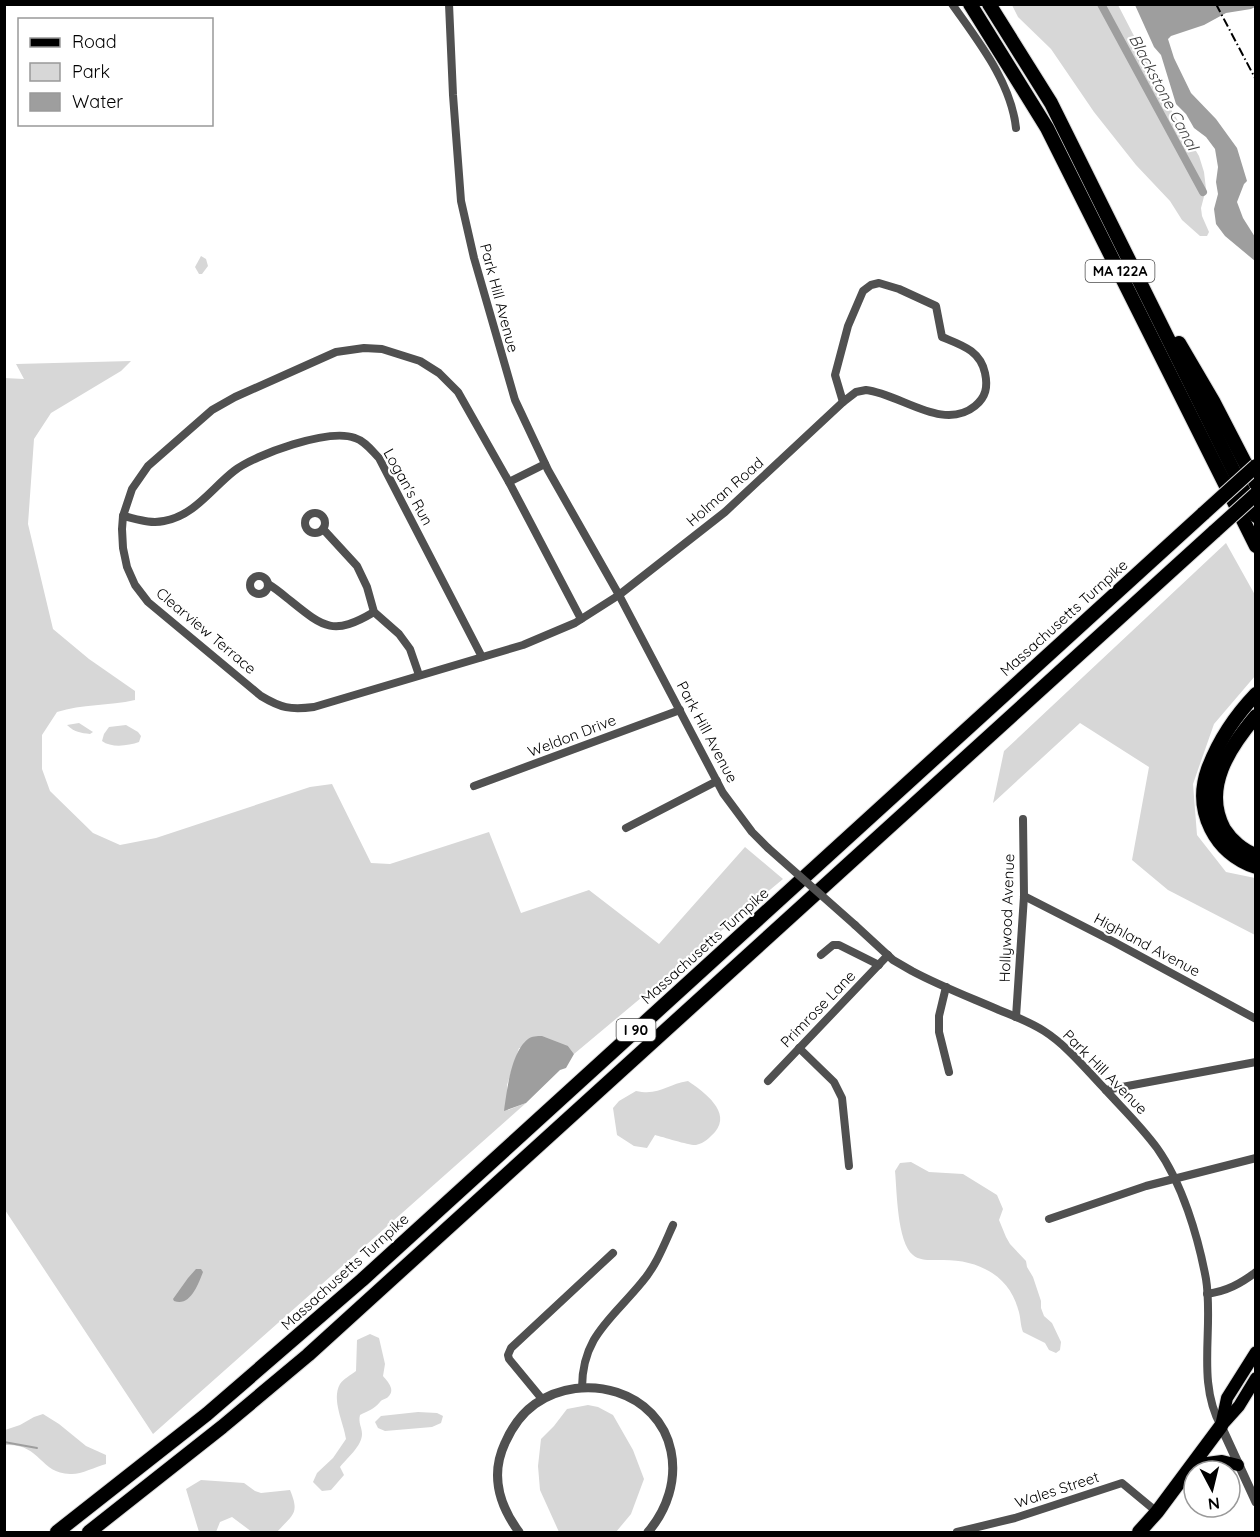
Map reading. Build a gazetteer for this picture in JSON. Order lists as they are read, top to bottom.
{
  "streets": {
    "highway": ["MA 122A", "Massachusetts Turnpike", "I 90"],
    "street": [
      "Park Hill Avenue",
      "Logan's Run",
      "Holman Road",
      "Clearview Terrace",
      "Weldon Drive",
      "Hollywood Avenue",
      "Highland Avenue",
      "Primrose Lane",
      "Wales Street"
    ]
  },
  "crossings": [
    ["Park Hill Avenue", "Holman Road"],
    ["Park Hill Avenue", "Clearview Terrace"],
    ["Park Hill Avenue", "Weldon Drive"],
    ["Park Hill Avenue", "Hollywood Avenue"],
    ["Park Hill Avenue", "Primrose Lane"],
    ["Logan's Run", "Clearview Terrace"],
    ["Holman Road", "Clearview Terrace"],
    ["Hollywood Avenue", "Highland Avenue"]
  ],
  "water": ["Blackstone Canal"],
  "legend": ["Road", "Park", "Water"],
  "north": "bottom"
}
